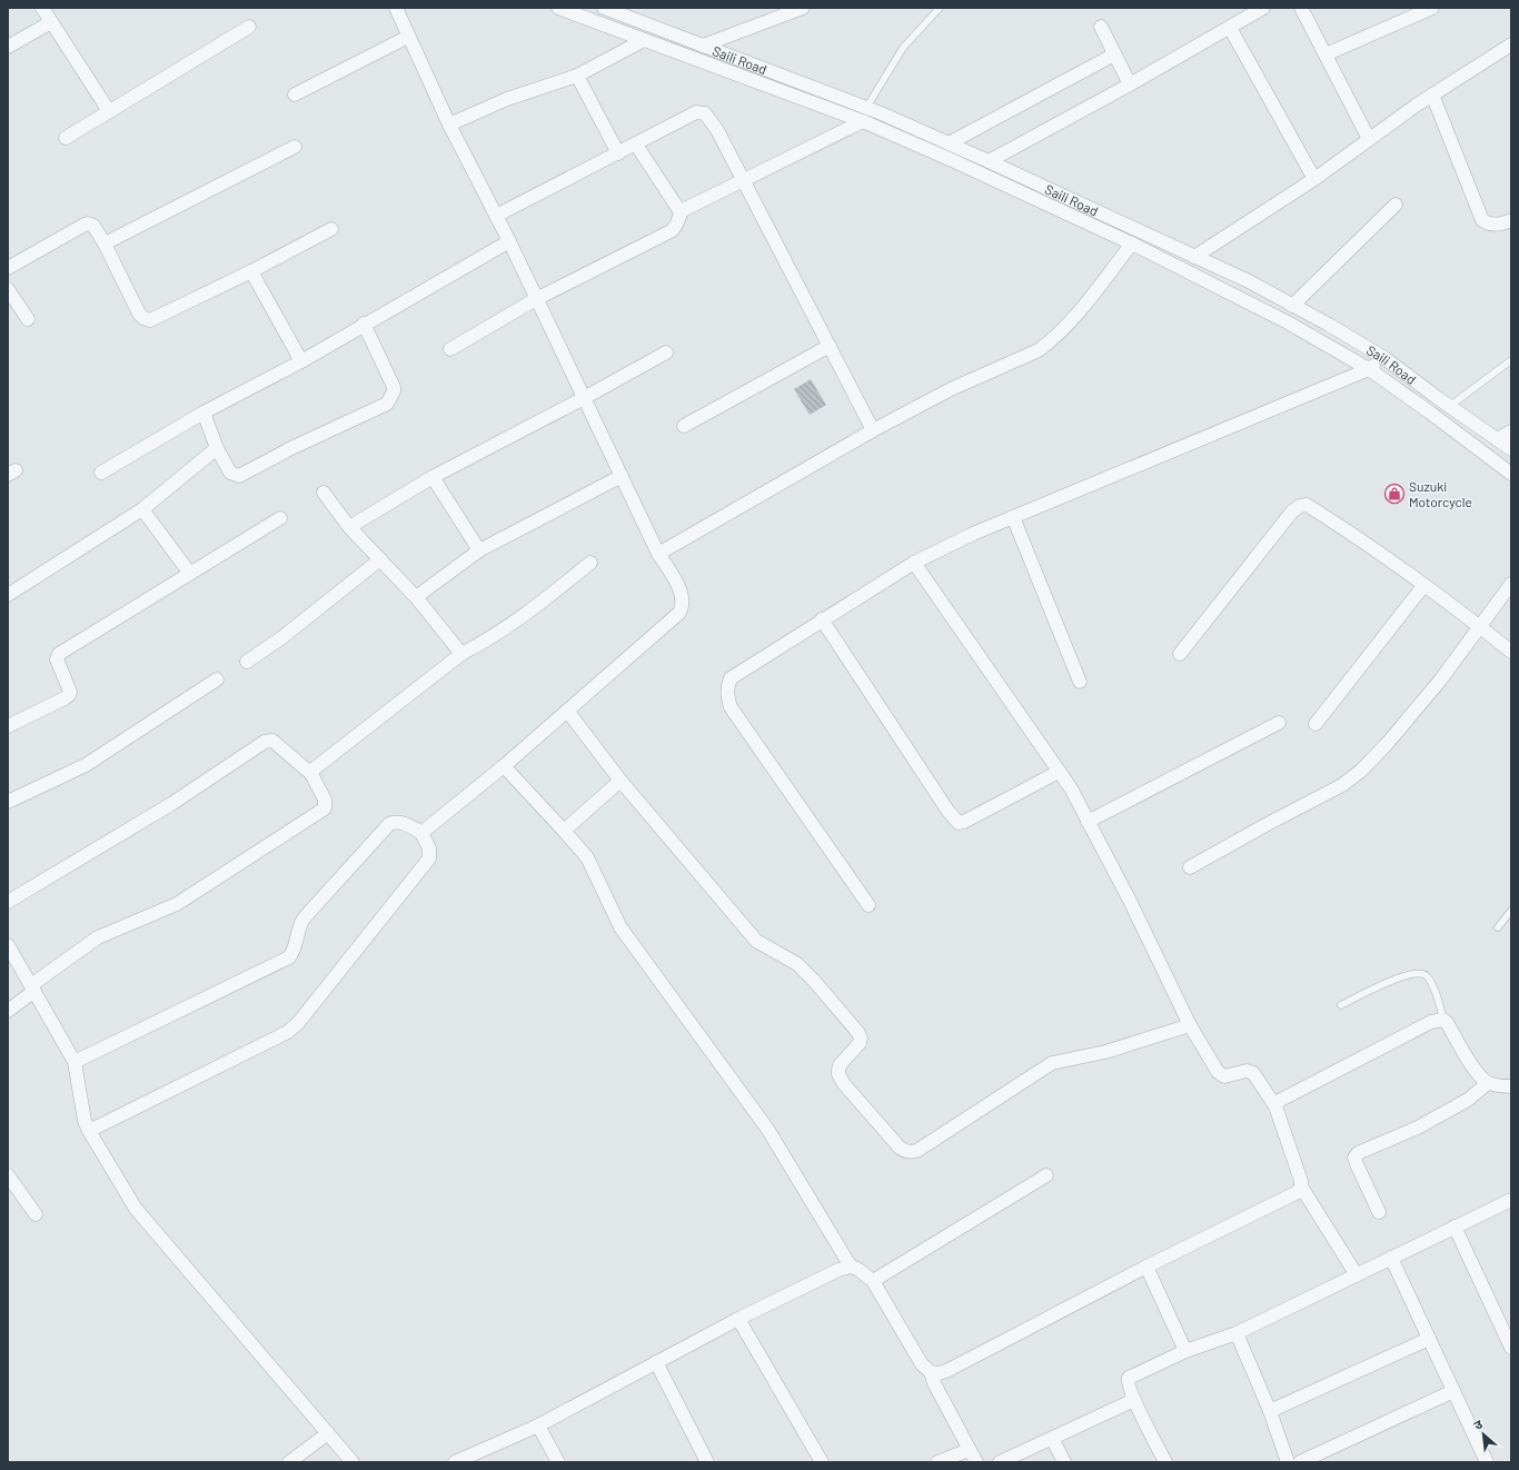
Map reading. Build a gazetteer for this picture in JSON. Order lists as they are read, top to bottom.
{
  "streets": {
    "street": ["Saili Road"]
  },
  "places": {
    "shop": ["Suzuki Motorcycle"]
  },
  "north": "top left"
}
